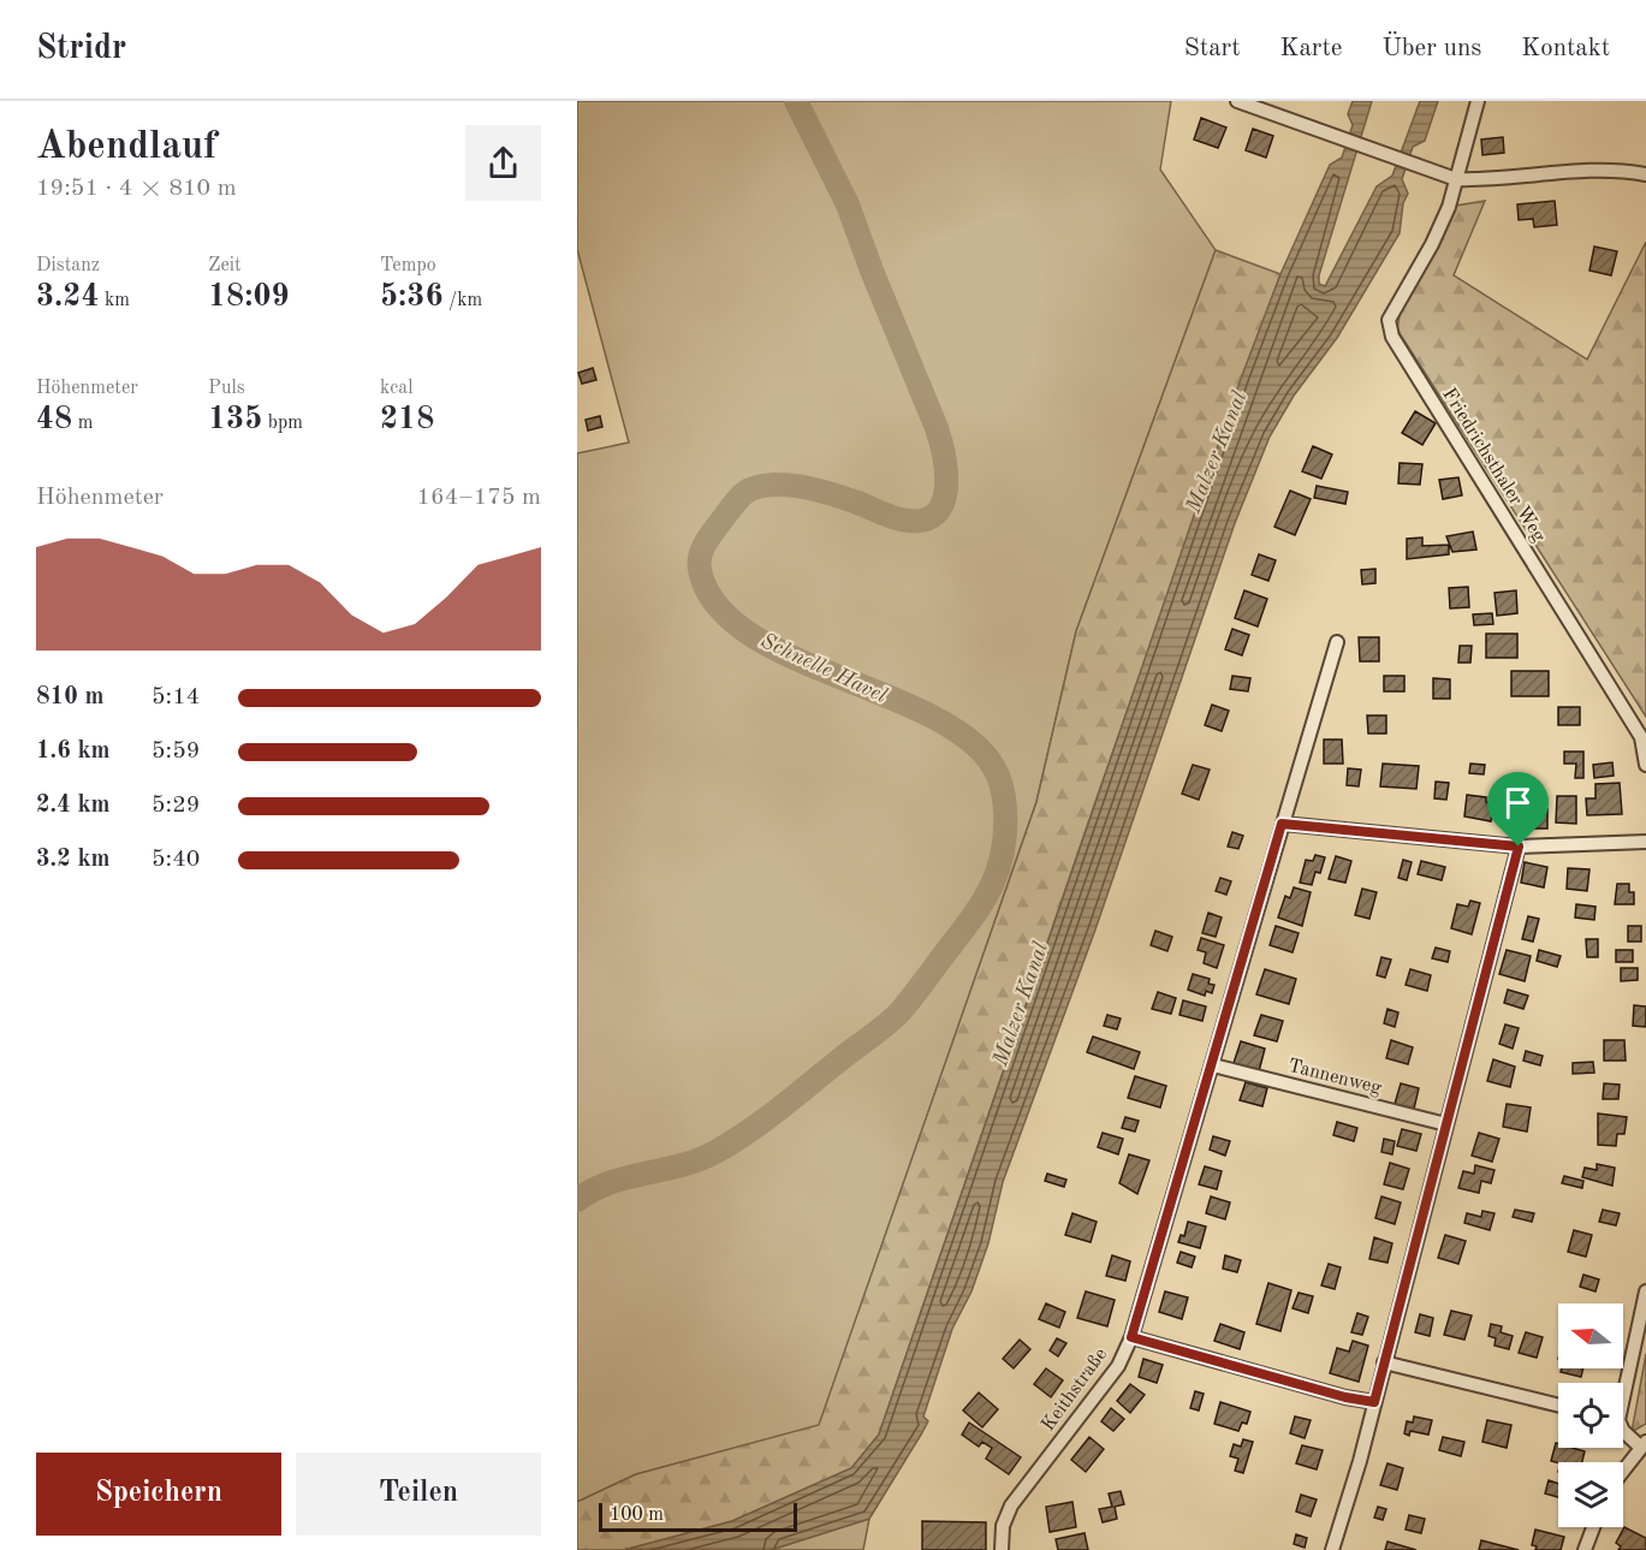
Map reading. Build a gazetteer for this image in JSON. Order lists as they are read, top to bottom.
{
  "streets": {
    "street": ["Friedrichsthaler Weg", "Tannenweg", "Keithstraße"]
  },
  "crossings": [
    ["Tannenweg", "Keithstraße"]
  ],
  "water": ["Malzer Kanal", "Schnelle Havel"],
  "scale_bar": "100 m",
  "north": "left",
  "page": {
    "header": "Stridr",
    "nav": [
      "Start",
      "Karte",
      "Über uns",
      "Kontakt"
    ],
    "heading": ["Abendlauf", "19:51 · 4 × 810 m"],
    "stats": [
      ["Distanz", "3.24 km"],
      ["Zeit", "18:09"],
      ["Tempo", "5:36 /km"],
      ["Höhenmeter", "48 m"],
      ["Puls", "135 bpm"],
      ["kcal", "218"]
    ],
    "chart": ["Höhenmeter", "164–175 m"],
    "list": [
      {
        "name": "810 m",
        "note": "5:14"
      },
      {
        "name": "1.6 km",
        "note": "5:59"
      },
      {
        "name": "2.4 km",
        "note": "5:29"
      },
      {
        "name": "3.2 km",
        "note": "5:40"
      }
    ],
    "buttons": ["Speichern", "Teilen"],
    "scale": "100 m"
  }
}
